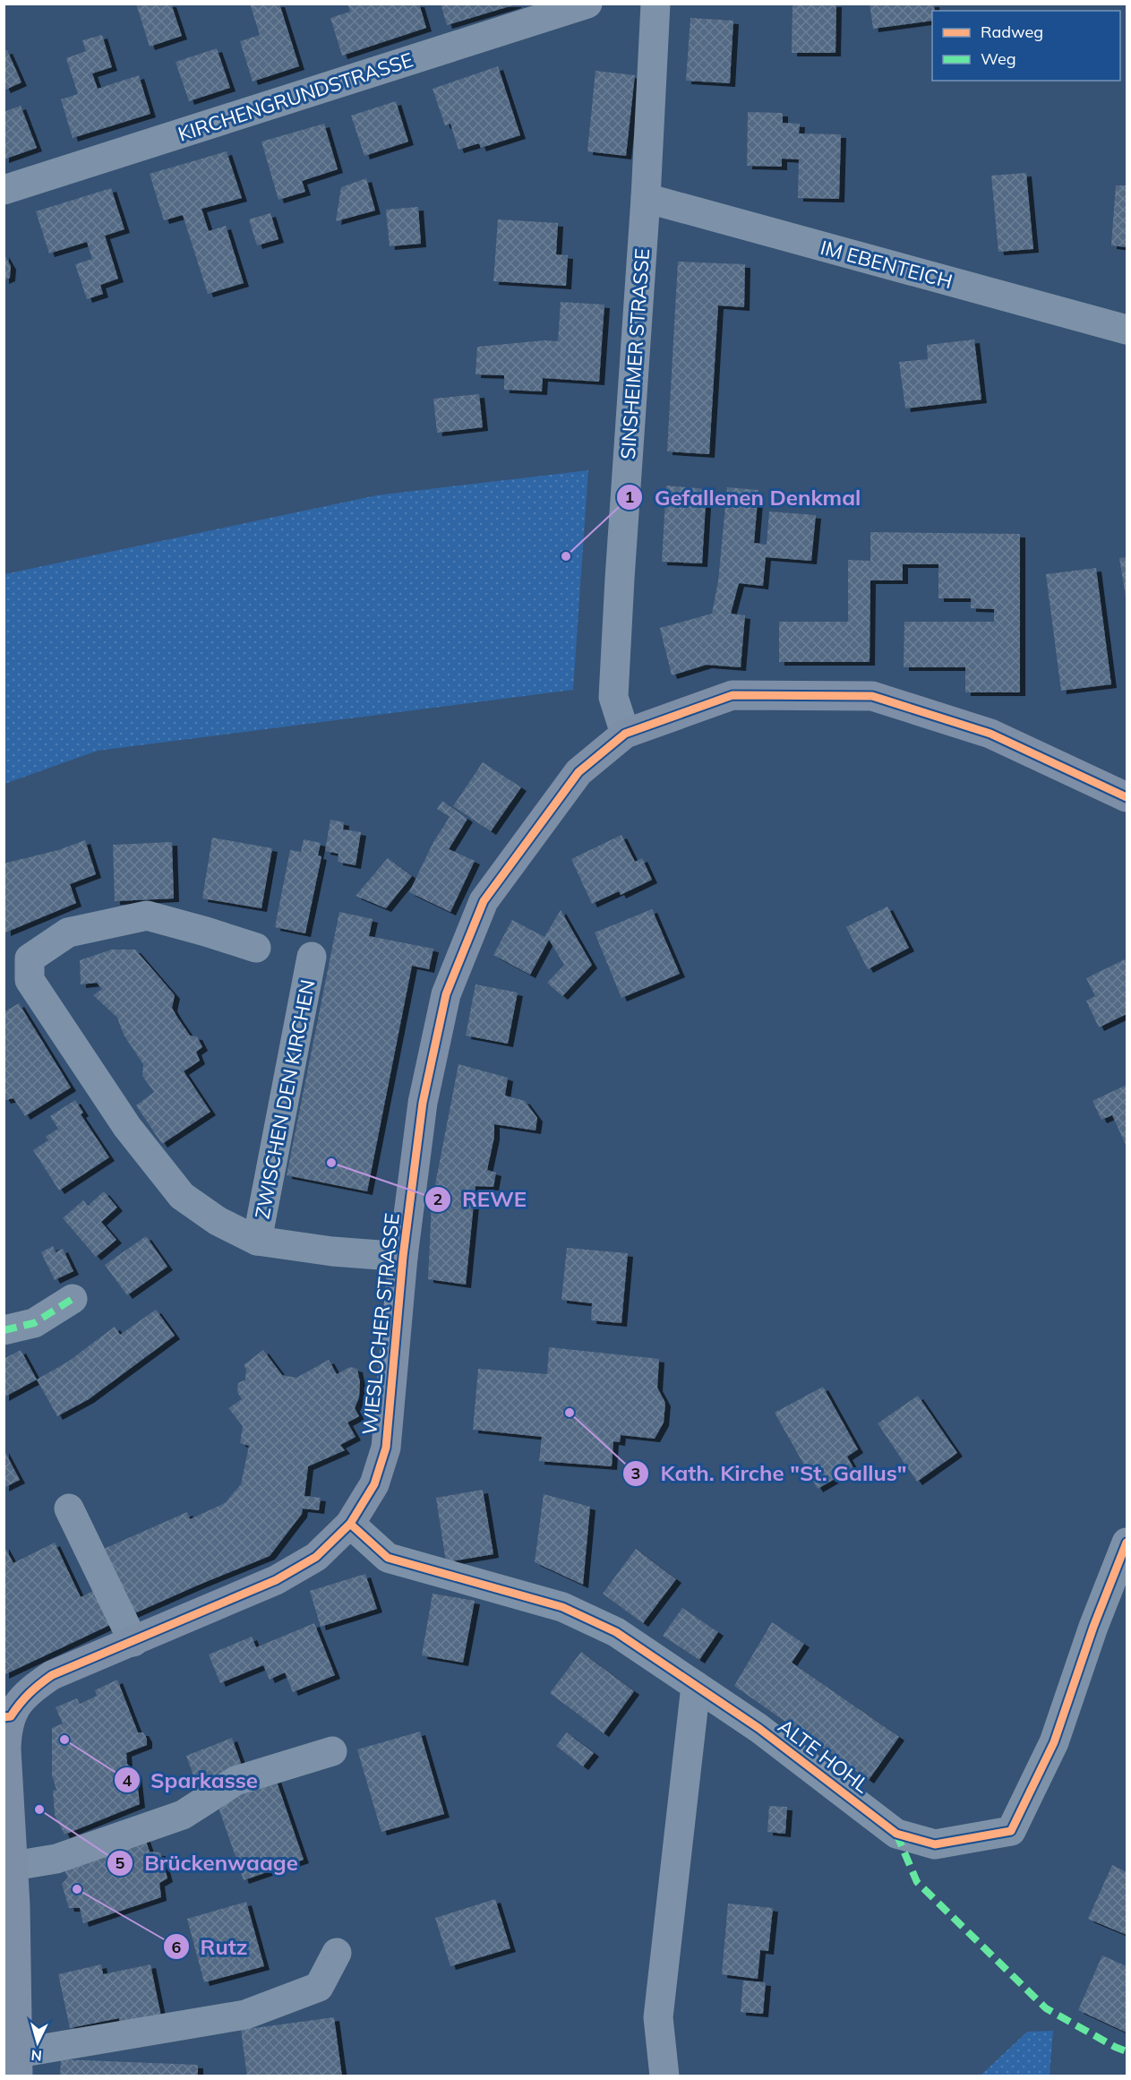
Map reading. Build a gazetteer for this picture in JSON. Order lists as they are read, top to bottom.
{
  "streets": {
    "main road": ["WIESLOCHER STRASSE"],
    "street": [
      "KIRCHENGRUNDSTRASSE",
      "IM EBENTEICH",
      "SINSHEIMER STRASSE",
      "ZWISCHEN DEN KIRCHEN",
      "ALTE HOHL"
    ]
  },
  "crossings": [
    ["IM EBENTEICH", "SINSHEIMER STRASSE"],
    ["SINSHEIMER STRASSE", "WIESLOCHER STRASSE"],
    ["ZWISCHEN DEN KIRCHEN", "WIESLOCHER STRASSE"],
    ["WIESLOCHER STRASSE", "ALTE HOHL"]
  ],
  "places": [
    "Gefallenen Denkmal",
    "REWE",
    "Kath. Kirche \"St. Gallus\"",
    "Sparkasse",
    "Brückenwaage",
    "Rutz"
  ],
  "legend": ["Radweg", "Weg"],
  "north": "bottom"
}
